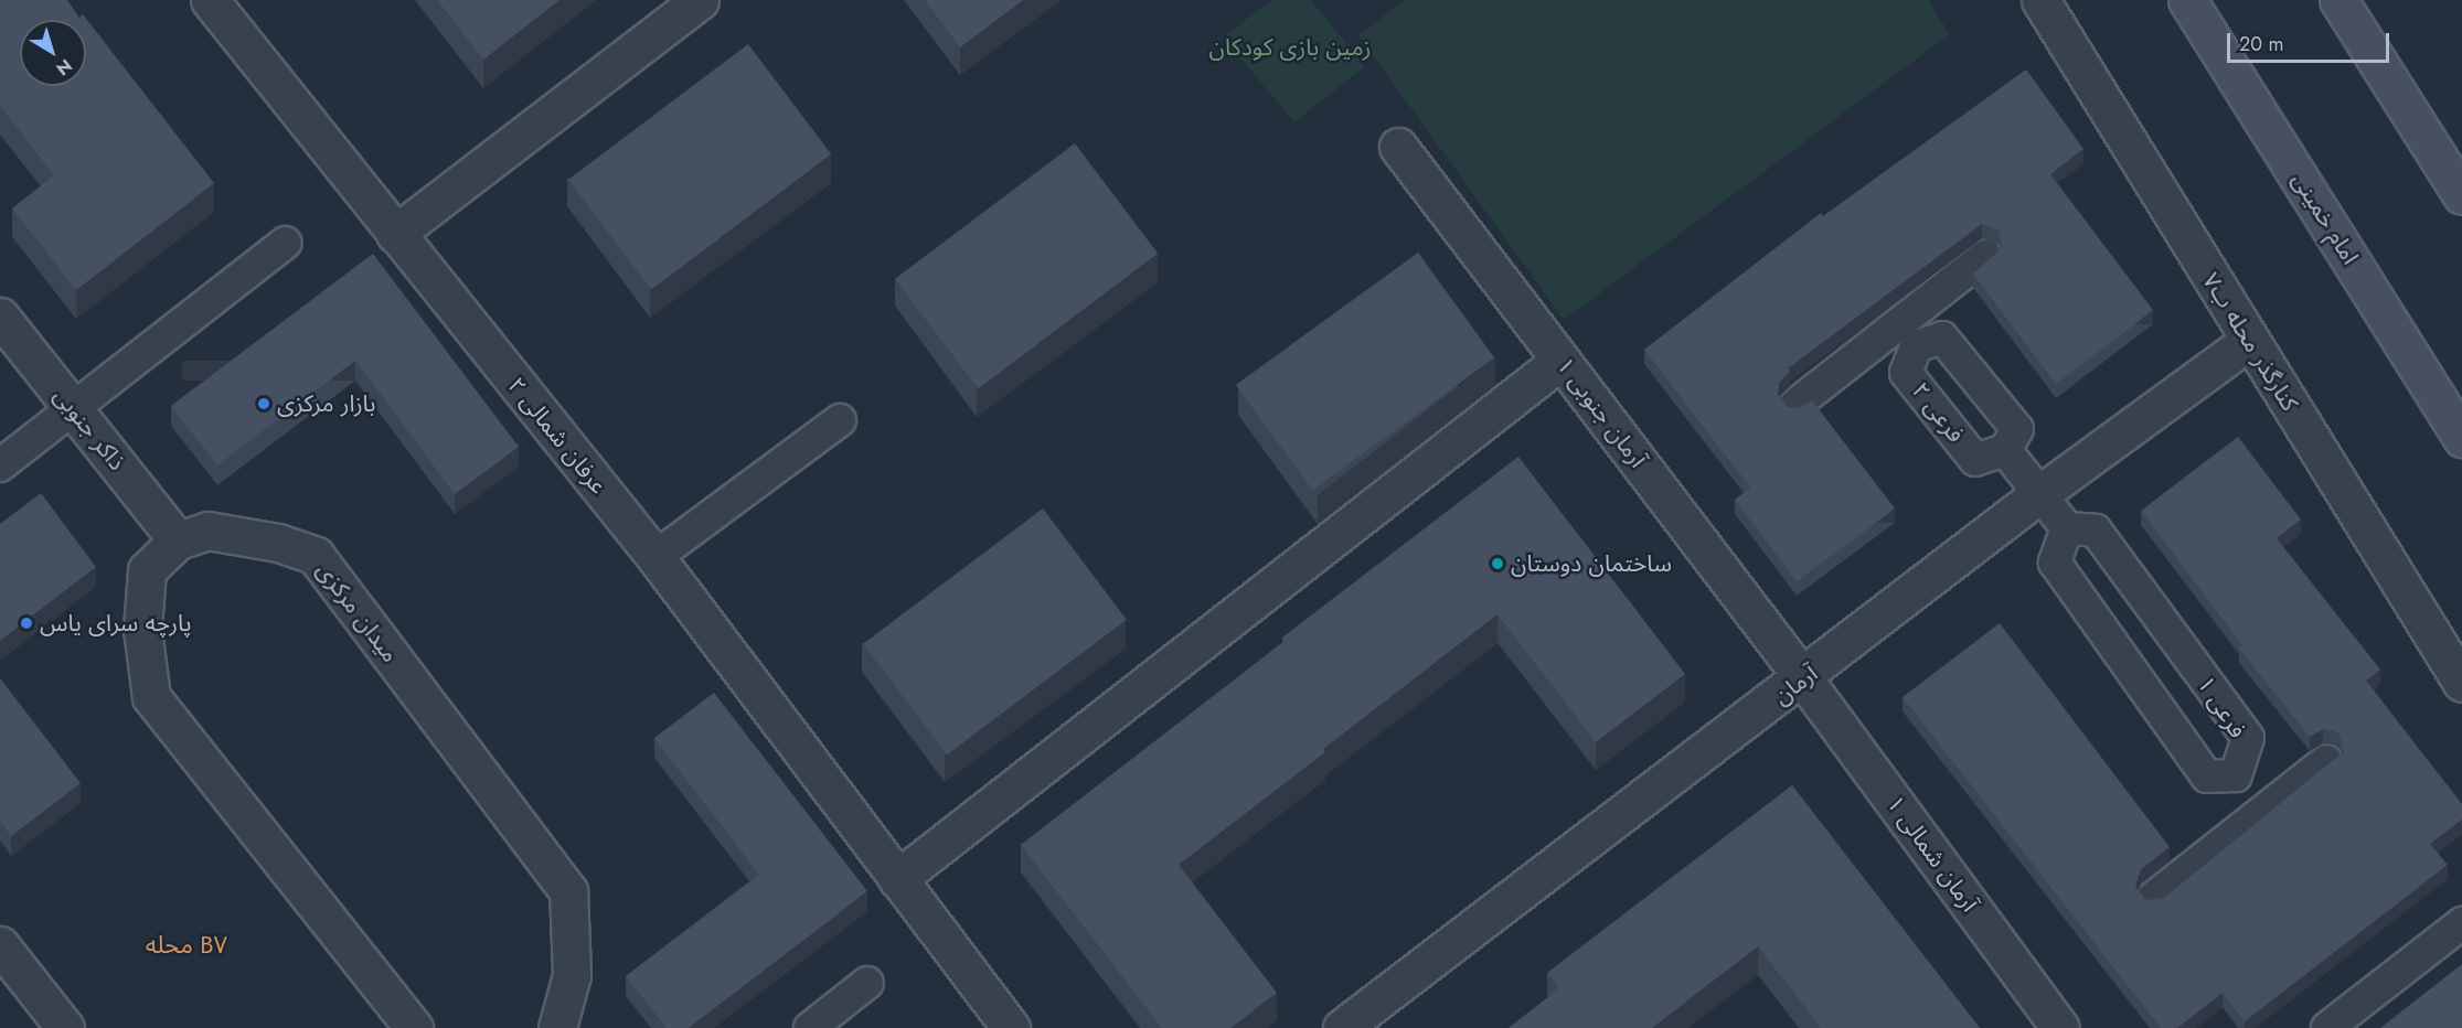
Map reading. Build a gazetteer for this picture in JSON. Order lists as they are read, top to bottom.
{
  "streets": {
    "main road": ["امام خمینی"],
    "street": [
      "کنارگذر محله ب۷",
      "آرمان جنوبی ۱",
      "ذاکر جنوبی",
      "عرفان شمالی ۲",
      "میدان مرکزی",
      "آرمان",
      "آرمان شمالی ۱"
    ],
    "lane": ["فرعی ۲", "فرعی ۱"]
  },
  "crossings": [
    ["کنارگذر محله ب۷", "آرمان"],
    ["آرمان جنوبی ۱", "آرمان"],
    ["آرمان جنوبی ۱", "آرمان شمالی ۱"],
    ["ذاکر جنوبی", "میدان مرکزی"],
    ["آرمان", "آرمان شمالی ۱"]
  ],
  "districts": ["محله B۷"],
  "parks": ["زمین بازی کودکان"],
  "places": ["بازار مرکزی", "ساختمان دوستان", "پارچه سرای یاس"],
  "scale_bar": "20 m",
  "north": "bottom right"
}
